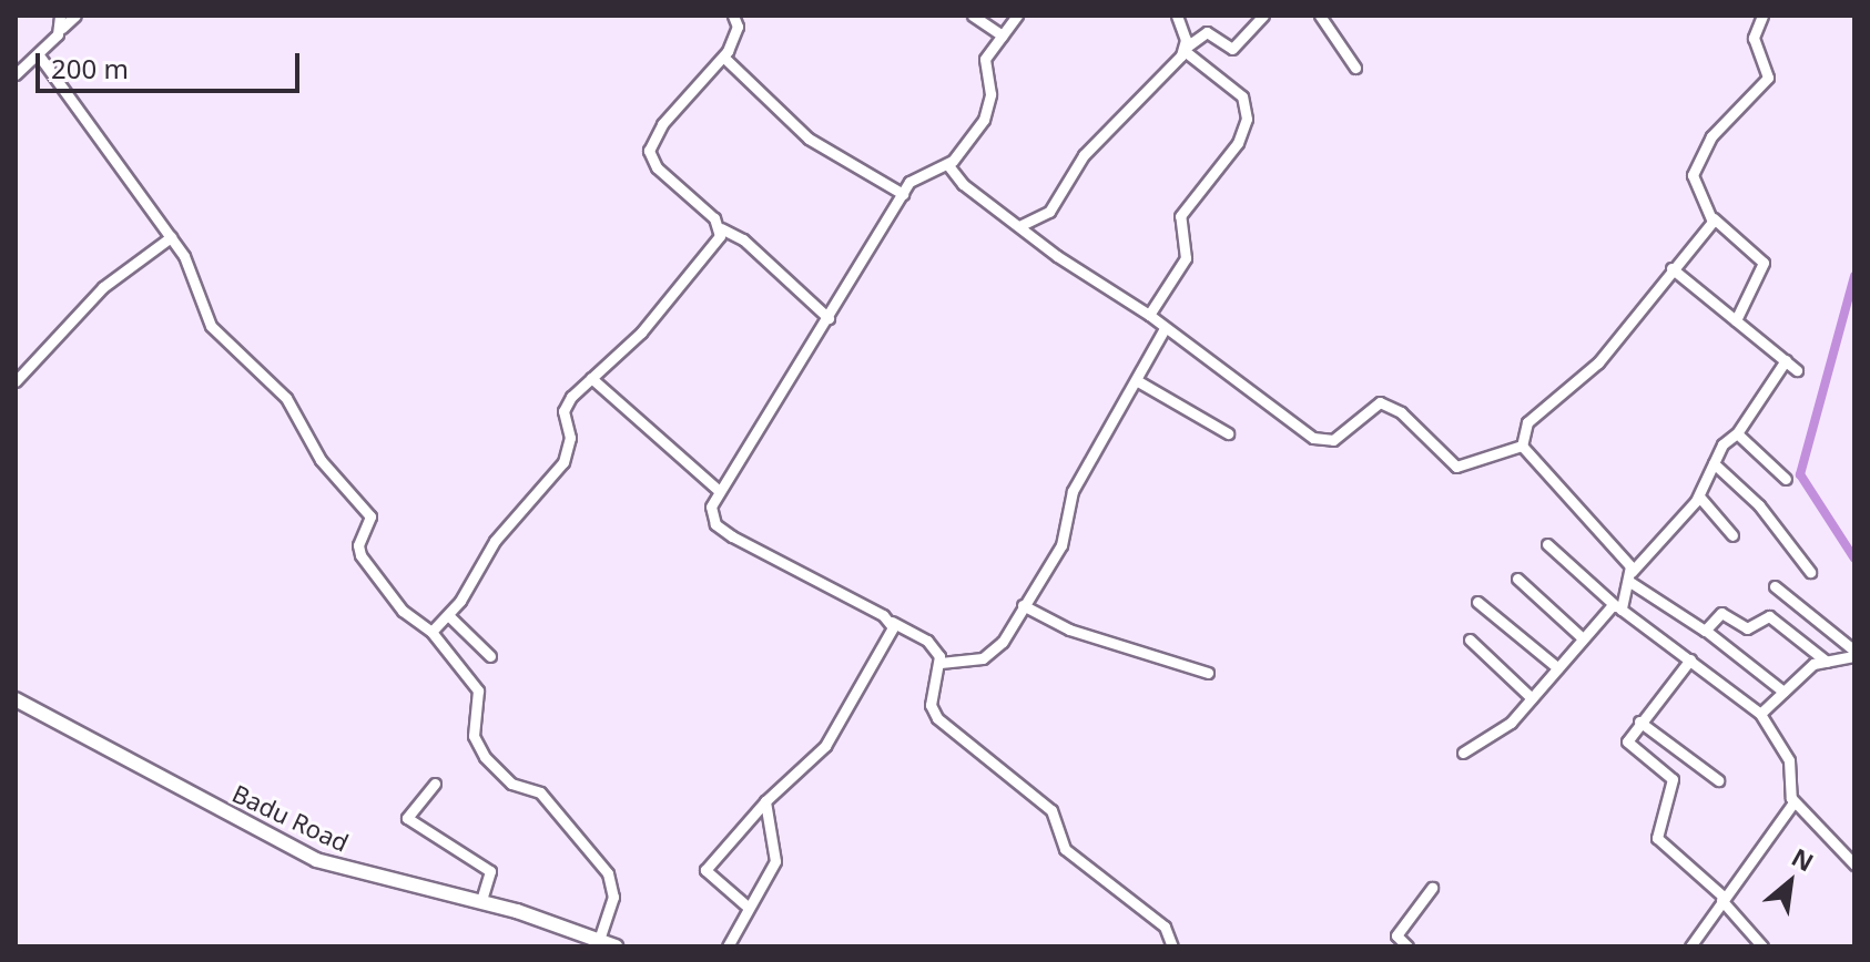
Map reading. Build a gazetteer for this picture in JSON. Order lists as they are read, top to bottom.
{
  "streets": {
    "main road": ["Badu Road"]
  },
  "scale_bar": "200 m",
  "north": "top right"
}
